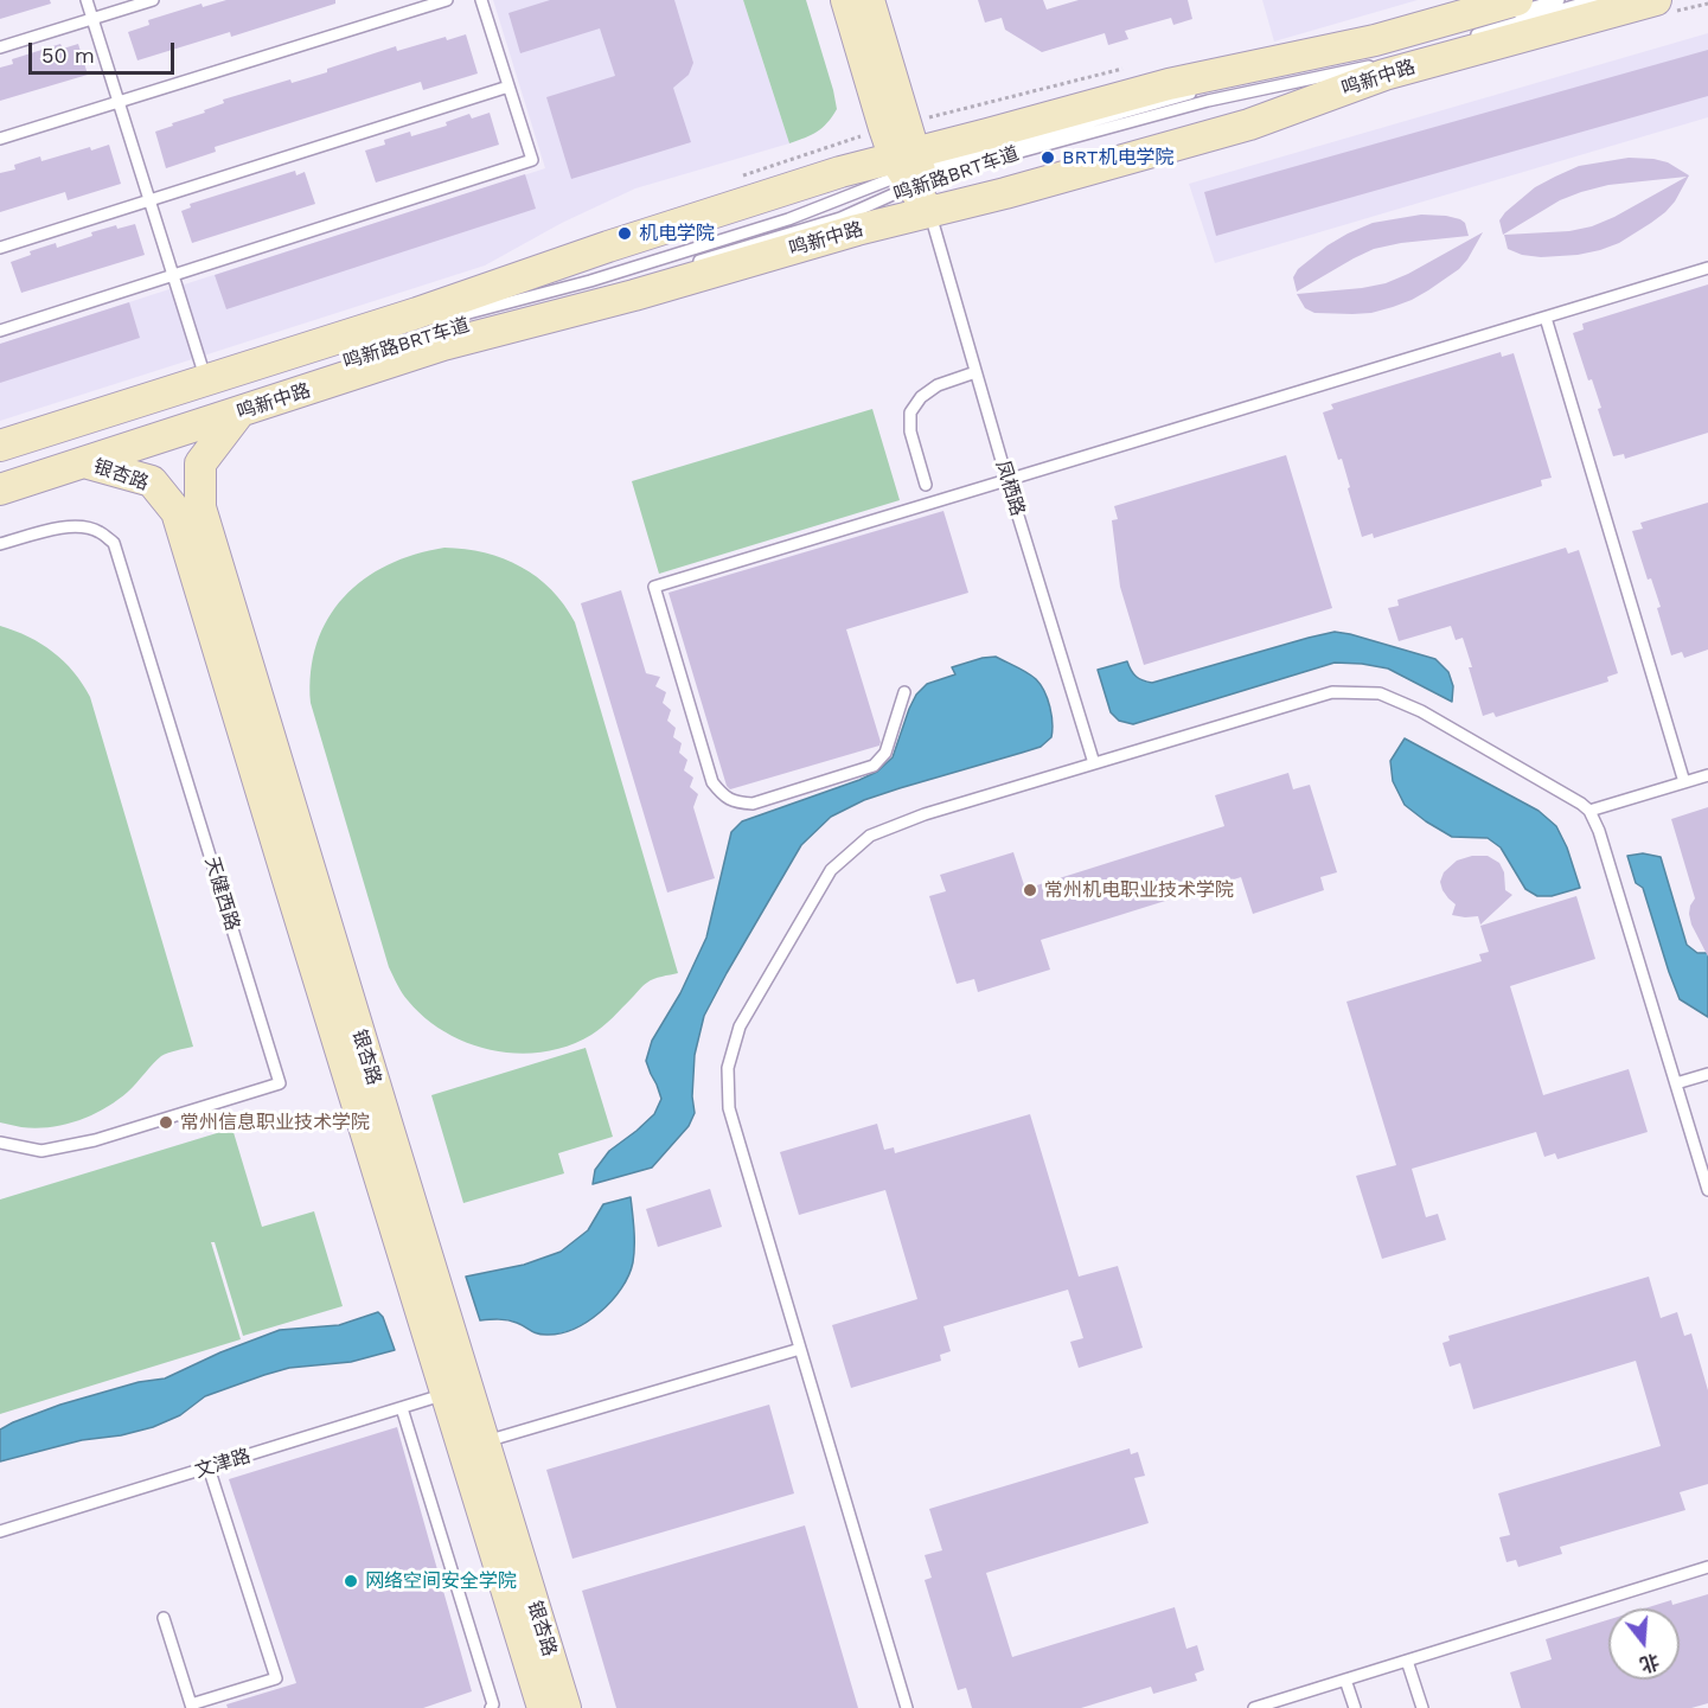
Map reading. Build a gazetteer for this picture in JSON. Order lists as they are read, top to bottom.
{
  "streets": {
    "main road": ["鸣新中路", "银杏路", "凤栖路"],
    "lane": ["鸣新路BRT车道", "天健西路", "文津路"]
  },
  "crossings": [
    ["鸣新中路", "鸣新路BRT车道"],
    ["鸣新中路", "银杏路"],
    ["鸣新中路", "凤栖路"],
    ["鸣新路BRT车道", "凤栖路"],
    ["银杏路", "文津路"]
  ],
  "places": [
    "BRT机电学院",
    "机电学院",
    "常州机电职业技术学院",
    "常州信息职业技术学院",
    "网络空间安全学院"
  ],
  "scale_bar": "50 m",
  "north": "bottom"
}
